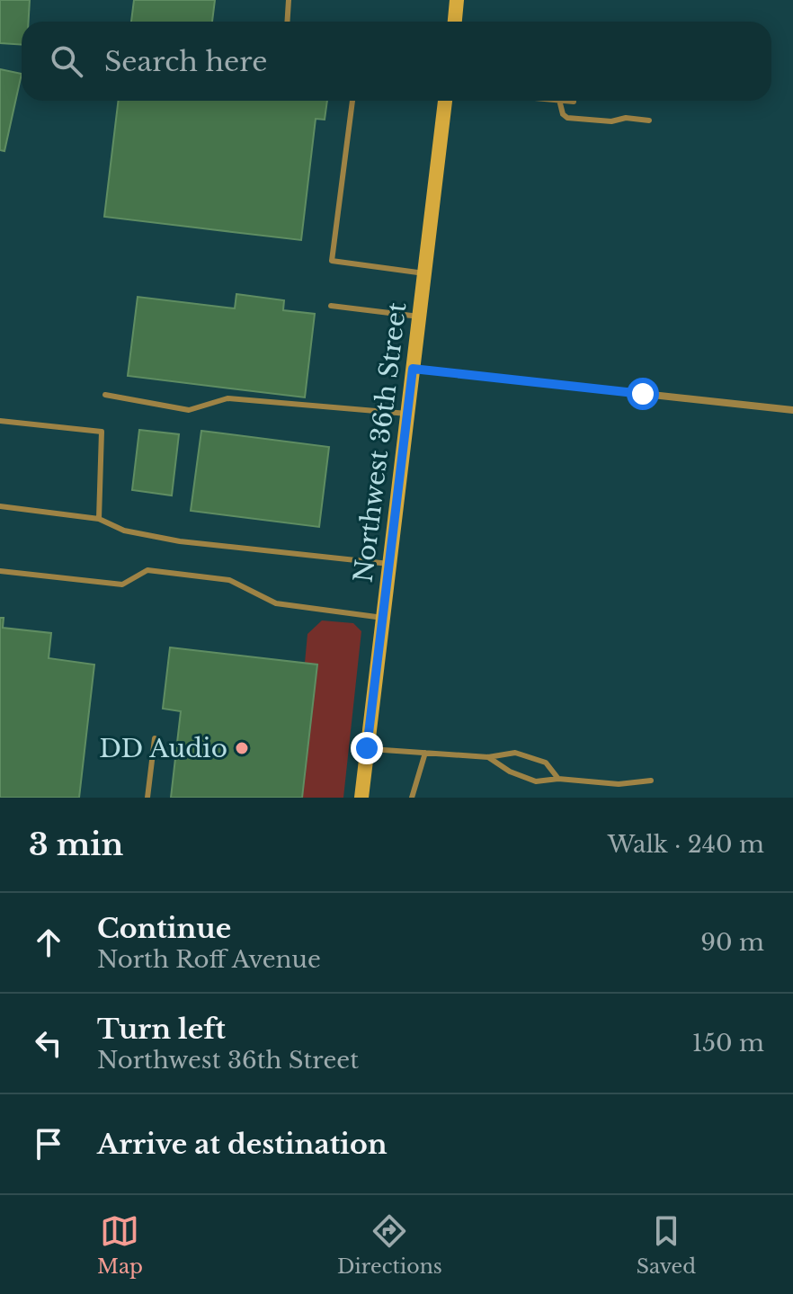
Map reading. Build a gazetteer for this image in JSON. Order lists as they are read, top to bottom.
{
  "streets": {
    "main road": ["Northwest 36th Street"]
  },
  "places": ["DD Audio"],
  "page": {
    "search": "Search here",
    "heading": ["3 min", "Walk · 240 m"],
    "list": [
      ["Continue", "North Roff Avenue", "90 m"],
      ["Turn left", "Northwest 36th Street", "150 m"],
      "Arrive at destination"
    ],
    "nav": ["Map", "Directions", "Saved"]
  }
}
